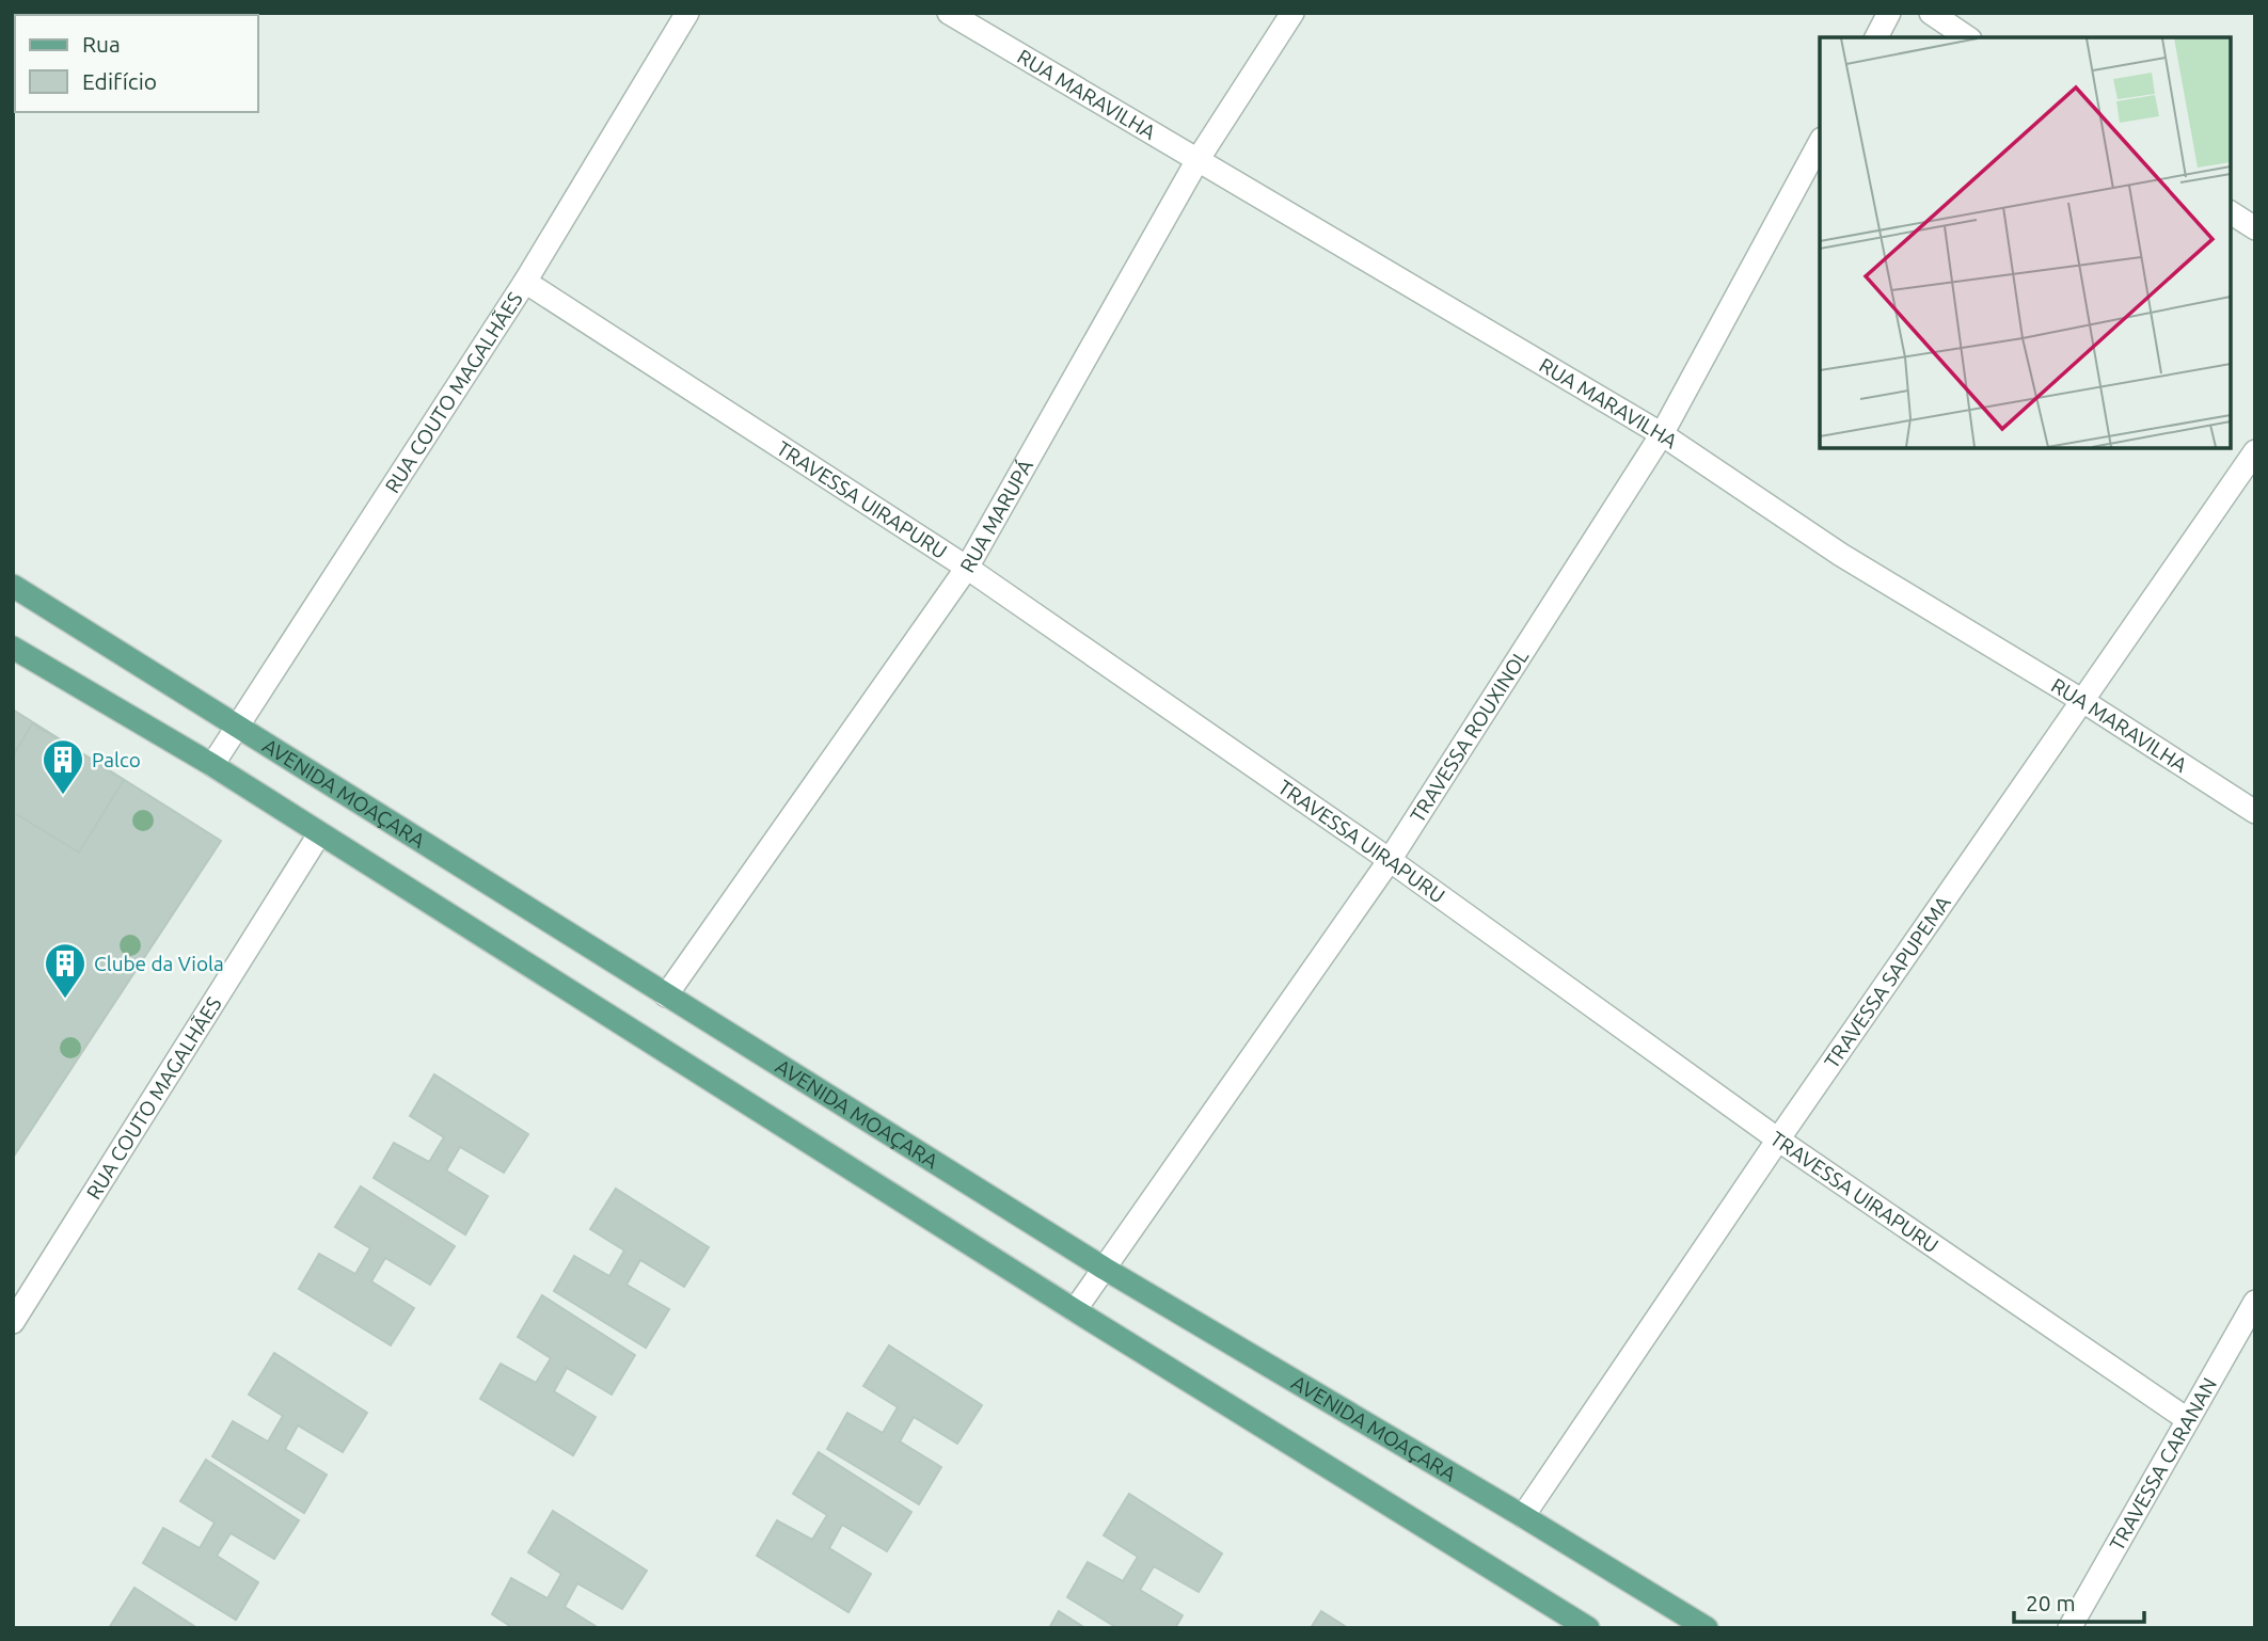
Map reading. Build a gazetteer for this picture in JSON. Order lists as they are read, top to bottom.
{
  "streets": {
    "main road": ["AVENIDA MOAÇARA"],
    "street": [
      "RUA MARAVILHA",
      "RUA COUTO MAGALHÃES",
      "TRAVESSA UIRAPURU",
      "RUA MARUPÁ",
      "TRAVESSA ROUXINOL",
      "TRAVESSA SAPUPEMA",
      "TRAVESSA CARANAN"
    ]
  },
  "crossings": [
    ["RUA MARAVILHA", "RUA MARUPÁ"],
    ["RUA MARAVILHA", "TRAVESSA ROUXINOL"],
    ["RUA MARAVILHA", "TRAVESSA SAPUPEMA"],
    ["RUA COUTO MAGALHÃES", "TRAVESSA UIRAPURU"],
    ["RUA COUTO MAGALHÃES", "AVENIDA MOAÇARA"],
    ["TRAVESSA UIRAPURU", "RUA MARUPÁ"],
    ["TRAVESSA UIRAPURU", "TRAVESSA ROUXINOL"],
    ["TRAVESSA UIRAPURU", "TRAVESSA SAPUPEMA"],
    ["TRAVESSA UIRAPURU", "TRAVESSA CARANAN"],
    ["RUA MARUPÁ", "AVENIDA MOAÇARA"],
    ["TRAVESSA ROUXINOL", "AVENIDA MOAÇARA"],
    ["AVENIDA MOAÇARA", "TRAVESSA SAPUPEMA"]
  ],
  "places": {
    "building": ["Palco", "Clube da Viola"]
  },
  "legend": ["Rua", "Edifício"],
  "scale_bar": "20 m"
}
